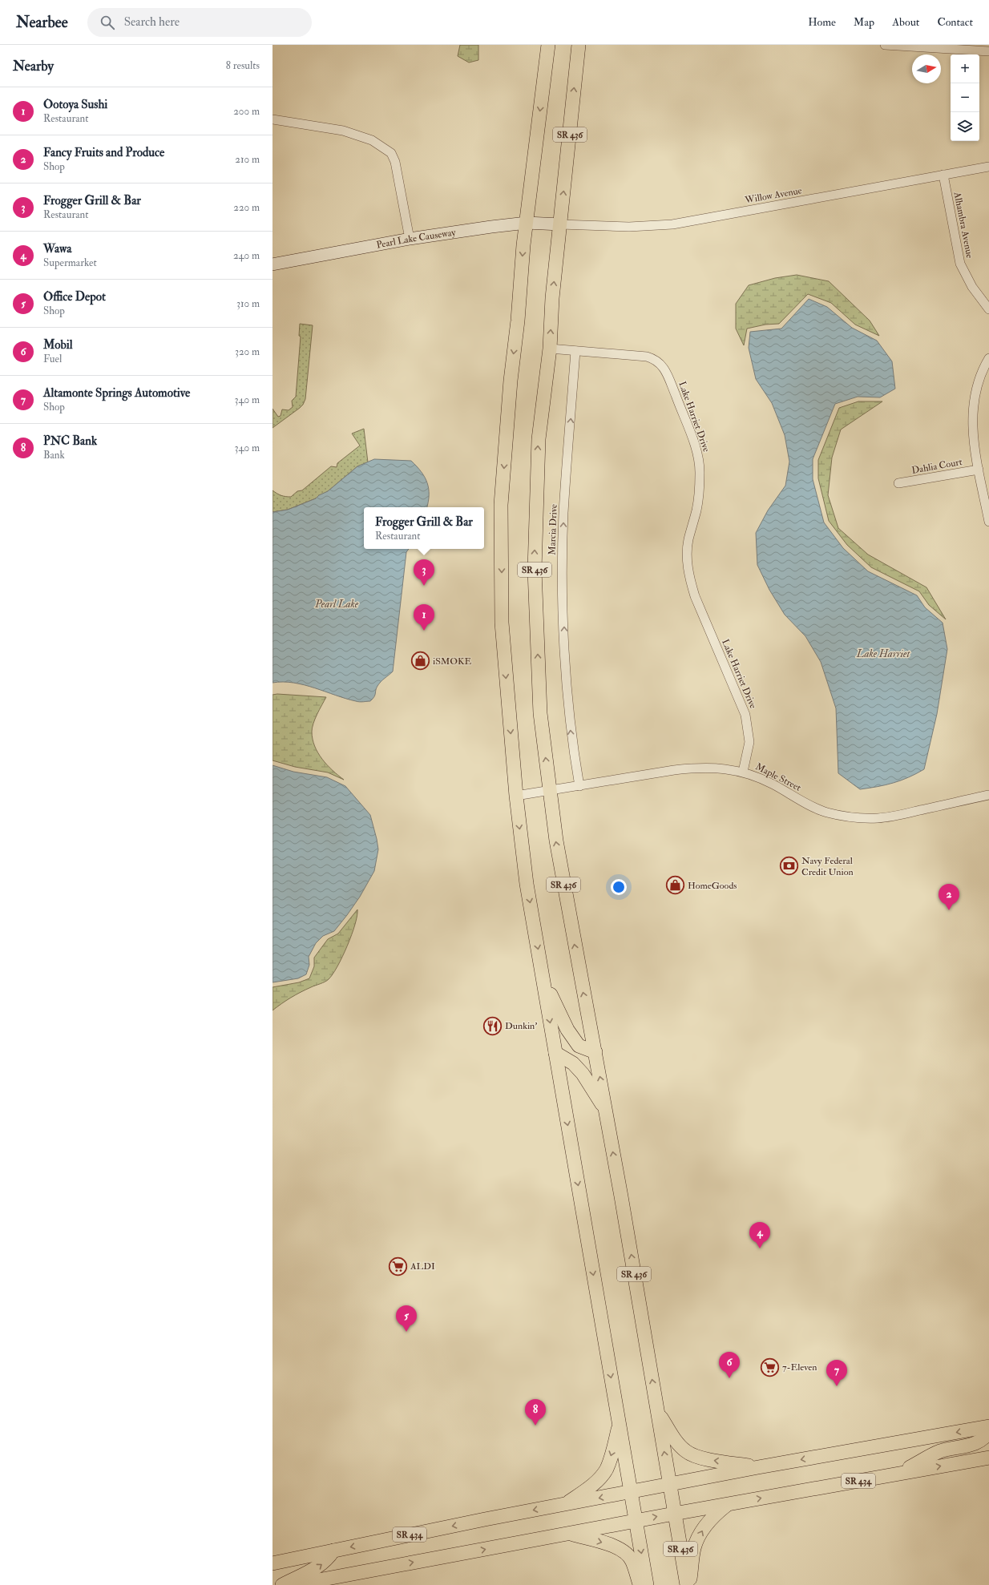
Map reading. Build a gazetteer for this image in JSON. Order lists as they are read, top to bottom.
{
  "streets": {
    "main road": ["SR 436", "SR 434"],
    "street": [
      "Willow Avenue",
      "Alhambra Avenue",
      "Pearl Lake Causeway",
      "Lake Harriet Drive",
      "Dahlia Court",
      "Marcia Drive",
      "Maple Street"
    ]
  },
  "crossings": [
    ["SR 436", "Willow Avenue"],
    ["SR 436", "Pearl Lake Causeway"],
    ["SR 436", "Lake Harriet Drive"],
    ["SR 436", "Maple Street"],
    ["SR 436", "SR 434"],
    ["Willow Avenue", "Alhambra Avenue"],
    ["Willow Avenue", "Pearl Lake Causeway"],
    ["Lake Harriet Drive", "Marcia Drive"],
    ["Lake Harriet Drive", "Maple Street"],
    ["Marcia Drive", "Maple Street"]
  ],
  "one_way": ["Marcia Drive"],
  "water": ["Pearl Lake", "Lake Harriet"],
  "places": {
    "shop": ["iSMOKE", "HomeGoods"],
    "bank": ["Navy Federal Credit Union"],
    "restaurant": ["Dunkin'"],
    "supermarket": ["ALDI", "7-Eleven"]
  },
  "north": "right",
  "page": {
    "header": "Nearbee",
    "search": "Search here",
    "nav": [
      "Home",
      "Map",
      "About",
      "Contact"
    ],
    "heading": ["Nearby", "8 results"],
    "map_buttons": ["+", "−"],
    "list": [
      {
        "mark": "1",
        "name": "Ootoya Sushi",
        "note": "Restaurant",
        "value": "200 m"
      },
      {
        "mark": "2",
        "name": "Fancy Fruits and Produce",
        "note": "Shop",
        "value": "210 m"
      },
      {
        "mark": "3",
        "name": "Frogger Grill & Bar",
        "note": "Restaurant",
        "value": "220 m"
      },
      {
        "mark": "4",
        "name": "Wawa",
        "note": "Supermarket",
        "value": "240 m"
      },
      {
        "mark": "5",
        "name": "Office Depot",
        "note": "Shop",
        "value": "310 m"
      },
      {
        "mark": "6",
        "name": "Mobil",
        "note": "Fuel",
        "value": "320 m"
      },
      {
        "mark": "7",
        "name": "Altamonte Springs Automotive",
        "note": "Shop",
        "value": "340 m"
      },
      {
        "mark": "8",
        "name": "PNC Bank",
        "note": "Bank",
        "value": "340 m"
      }
    ],
    "popup": ["Frogger Grill & Bar", "Restaurant"],
    "pins": [
      "3",
      "1",
      "2",
      "4",
      "5",
      "6",
      "7",
      "8"
    ]
  }
}
